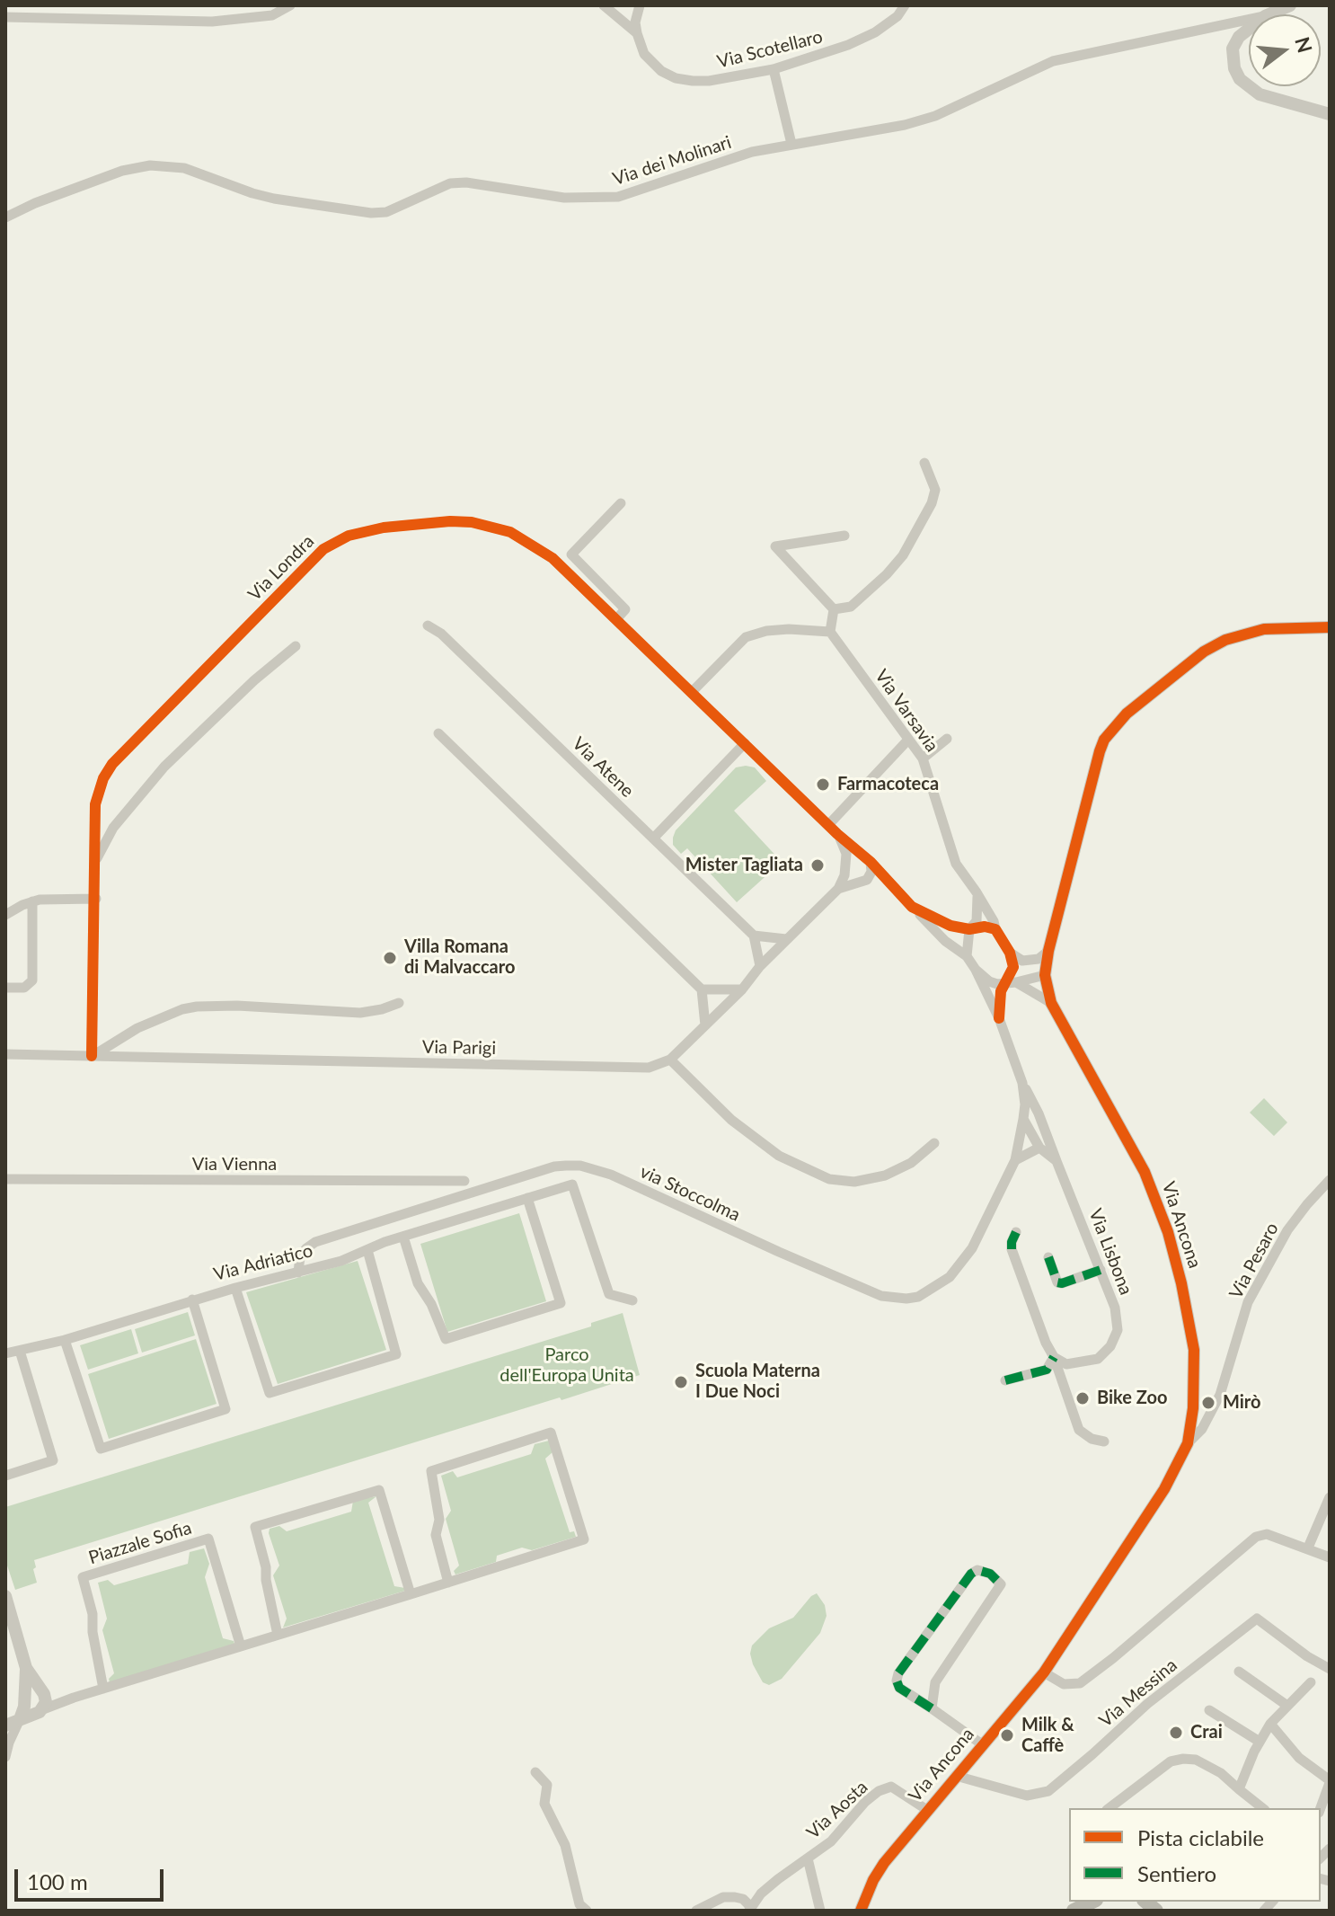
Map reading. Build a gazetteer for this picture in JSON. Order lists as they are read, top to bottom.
{
  "streets": {
    "street": [
      "Via Scotellaro",
      "Via dei Molinari",
      "Via Londra",
      "Via Varsavia",
      "Via Atene",
      "Via Parigi",
      "Via Vienna",
      "via Stoccolma",
      "Via Ancona",
      "Via Lisbona",
      "Via Pesaro",
      "Via Adriatico",
      "Piazzale Sofia",
      "Via Messina",
      "Via Aosta"
    ]
  },
  "crossings": [
    ["Via Londra", "Via Parigi"],
    ["via Stoccolma", "Via Lisbona"],
    ["via Stoccolma", "Via Adriatico"],
    ["Via Ancona", "Via Pesaro"],
    ["Via Ancona", "Via Messina"],
    ["Via Ancona", "Via Aosta"]
  ],
  "parks": ["Parco dell'Europa Unita"],
  "places": [
    "Farmacoteca",
    "Mister Tagliata",
    "Villa Romana di Malvaccaro",
    "Scuola Materna I Due Noci",
    "Bike Zoo",
    "Mirò",
    "Crai",
    "Milk & Caffè"
  ],
  "legend": ["Pista ciclabile", "Sentiero"],
  "scale_bar": "100 m",
  "north": "right"
}
